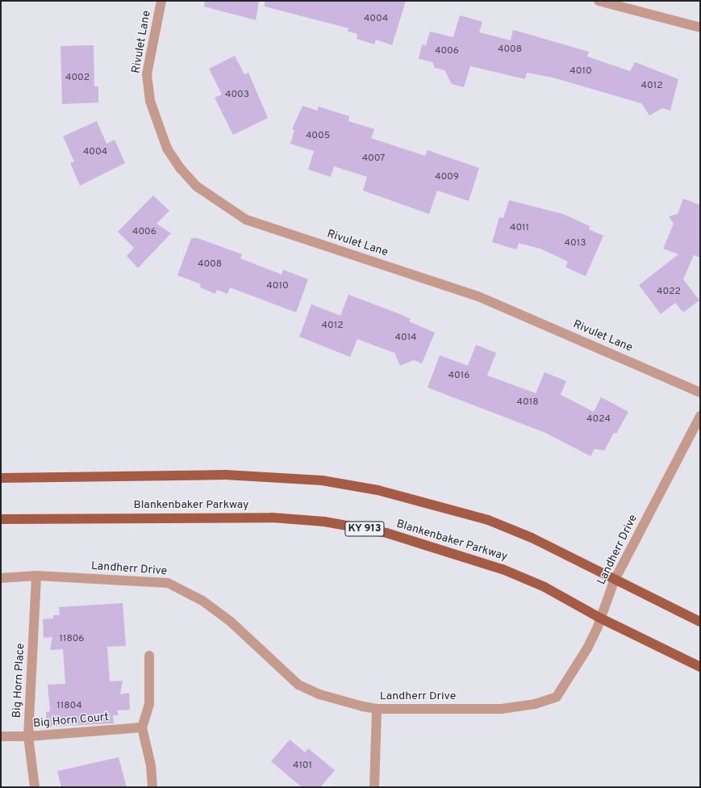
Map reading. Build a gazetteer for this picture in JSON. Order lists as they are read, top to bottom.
{
  "streets": {
    "main road": ["Blankenbaker Parkway", "KY 913"],
    "street": [
      "Rivulet Lane",
      "Landherr Drive",
      "Big Horn Place",
      "Big Horn Court"
    ]
  },
  "crossings": [
    ["Blankenbaker Parkway", "Landherr Drive"],
    ["Landherr Drive", "Big Horn Place"],
    ["Big Horn Place", "Big Horn Court"]
  ],
  "house_numbers": [
    "4004",
    "4008",
    "4006",
    "4010",
    "4002",
    "4012",
    "4003",
    "4005",
    "4004",
    "4007",
    "4009",
    "4011",
    "4006",
    "4013",
    "4008",
    "4010",
    "4022",
    "4012",
    "4014",
    "4016",
    "4018",
    "4024",
    "11806",
    "11804",
    "4101"
  ]
}
